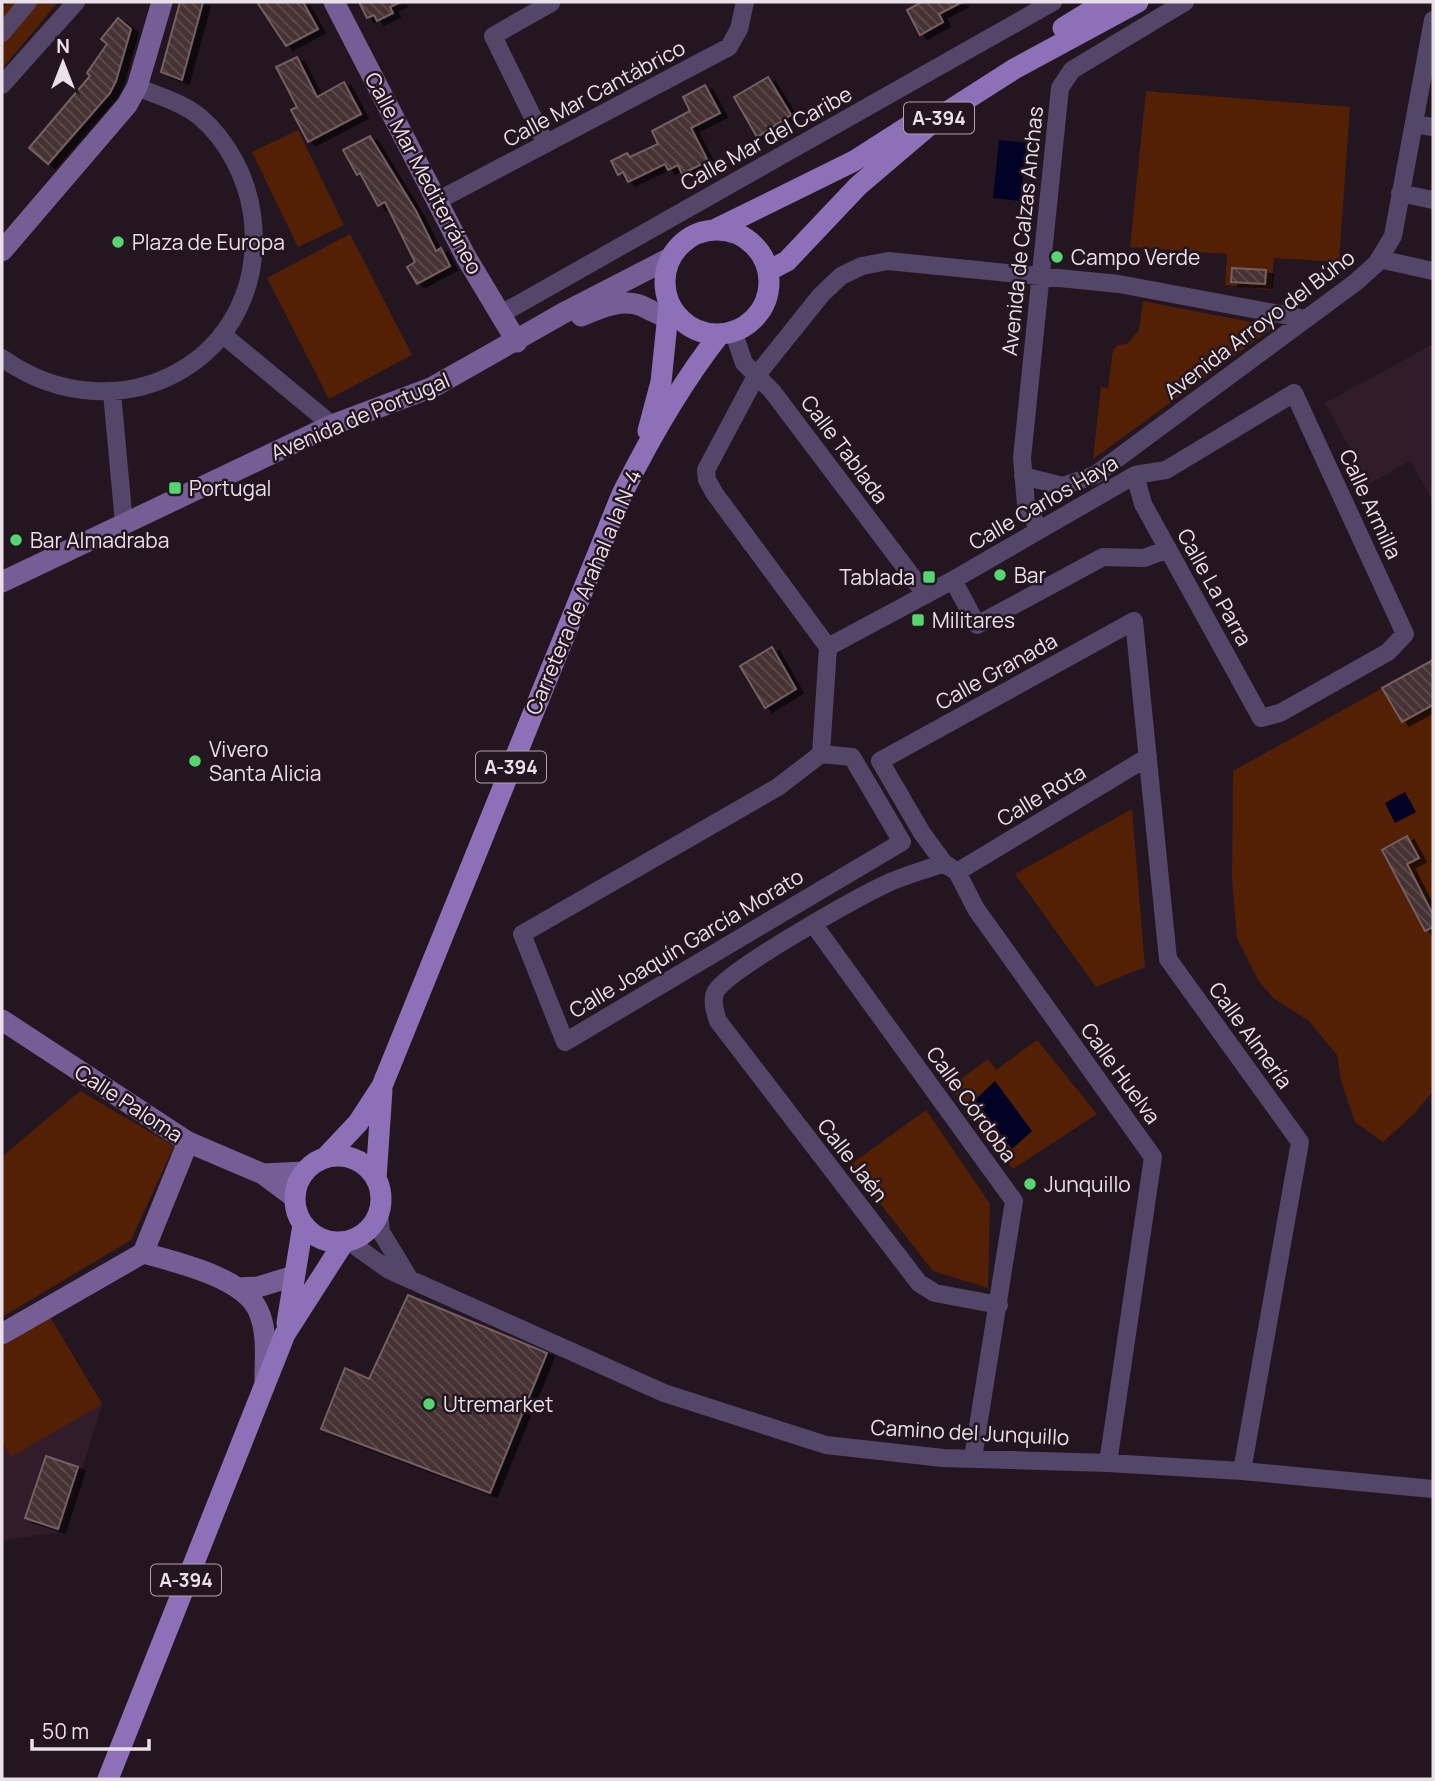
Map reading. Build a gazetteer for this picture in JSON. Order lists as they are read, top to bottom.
{
  "streets": {
    "main road": ["A-394", "Carretera de Arahal a la N-4"],
    "street": [
      "Calle Mar Cantábrico",
      "Calle Mar del Caribe",
      "Calle Mar Mediterráneo",
      "Avenida de Calzas Anchas",
      "Avenida Arroyo del Búho",
      "Avenida de Portugal",
      "Calle Tablada",
      "Calle Carlos Haya",
      "Calle Armilla",
      "Calle La Parra",
      "Calle Granada",
      "Calle Rota",
      "Calle Joaquín García Morato",
      "Calle Almería",
      "Calle Huelva",
      "Calle Paloma",
      "Calle Córdoba",
      "Calle Jaén",
      "Camino del Junquillo"
    ]
  },
  "crossings": [
    ["Calle Mar Cantábrico", "Calle Mar Mediterráneo"],
    ["A-394", "Avenida de Portugal"],
    ["A-394", "Calle Tablada"],
    ["A-394", "Carretera de Arahal a la N-4"],
    ["A-394", "Calle Paloma"],
    ["A-394", "Camino del Junquillo"],
    ["Calle Mar del Caribe", "Calle Mar Mediterráneo"],
    ["Calle Mar Mediterráneo", "Avenida de Portugal"],
    ["Avenida de Calzas Anchas", "Avenida Arroyo del Búho"],
    ["Avenida de Calzas Anchas", "Calle Carlos Haya"],
    ["Avenida de Portugal", "Calle Tablada"],
    ["Avenida de Portugal", "Carretera de Arahal a la N-4"],
    ["Calle Tablada", "Calle Carlos Haya"],
    ["Calle Tablada", "Carretera de Arahal a la N-4"],
    ["Calle Carlos Haya", "Calle Armilla"],
    ["Calle Carlos Haya", "Calle La Parra"],
    ["Calle Armilla", "Calle La Parra"],
    ["Carretera de Arahal a la N-4", "Calle Paloma"],
    ["Carretera de Arahal a la N-4", "Camino del Junquillo"],
    ["Calle Granada", "Calle Almería"],
    ["Calle Granada", "Calle Huelva"],
    ["Calle Rota", "Calle Almería"],
    ["Calle Rota", "Calle Huelva"],
    ["Calle Rota", "Calle Córdoba"],
    ["Calle Rota", "Calle Jaén"],
    ["Calle Almería", "Camino del Junquillo"],
    ["Calle Huelva", "Camino del Junquillo"],
    ["Calle Paloma", "Camino del Junquillo"],
    ["Calle Córdoba", "Calle Jaén"],
    ["Calle Córdoba", "Camino del Junquillo"]
  ],
  "places": {
    "other": [
      "Plaza de Europa",
      "Campo Verde",
      "Bar Almadraba",
      "Bar",
      "Vivero Santa Alicia",
      "Junquillo",
      "Utremarket"
    ],
    "transit": ["Portugal", "Tablada", "Militares"]
  },
  "scale_bar": "50 m",
  "north": "top"
}
